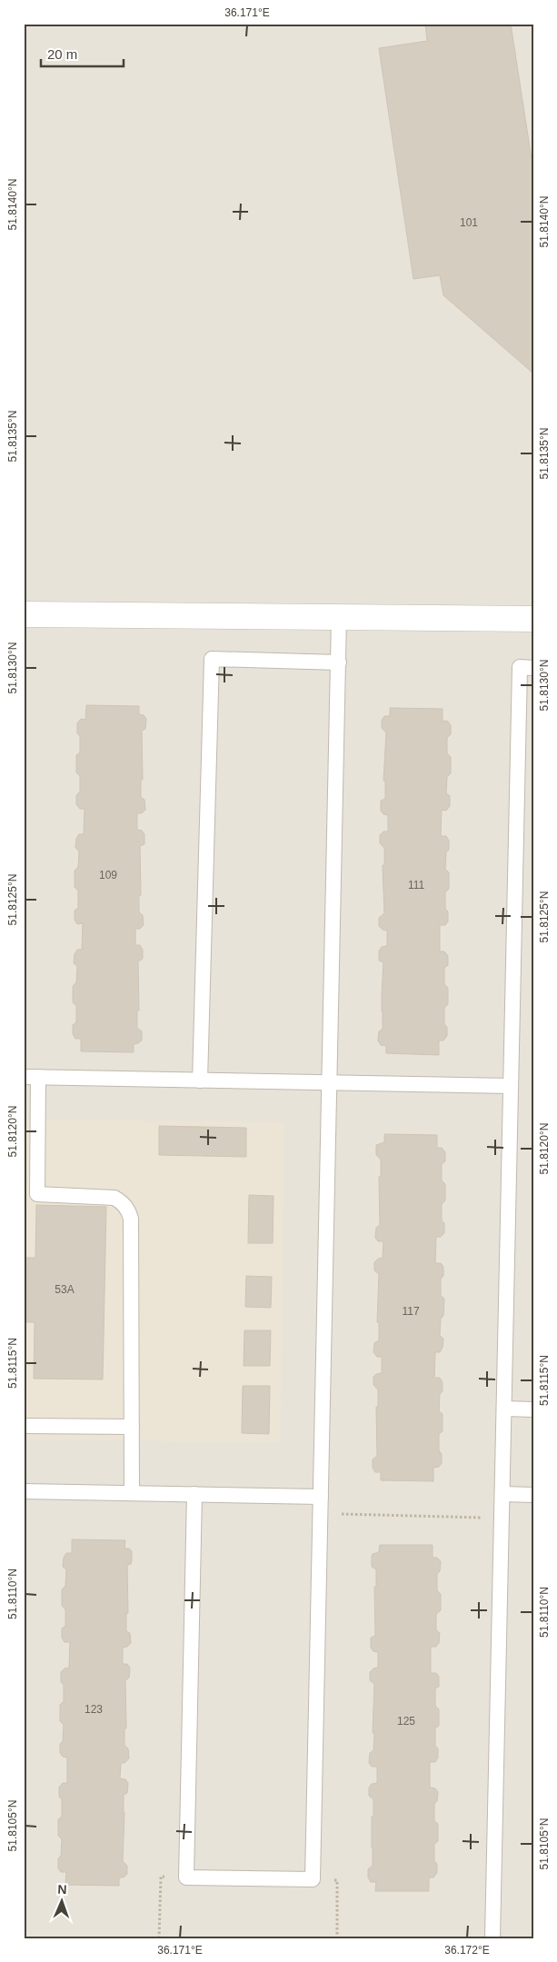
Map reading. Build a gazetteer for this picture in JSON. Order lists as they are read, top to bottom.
{
  "house_numbers": [
    "101",
    "109",
    "111",
    "53А",
    "117",
    "123",
    "125"
  ],
  "scale_bar": "20 m",
  "north": "top",
  "coordinates": [
    "36.171°E",
    "51.8140°N",
    "51.8135°N",
    "51.8130°N",
    "51.8125°N",
    "51.8120°N",
    "51.8115°N",
    "51.8110°N",
    "51.8105°N",
    "36.172°E"
  ]
}
